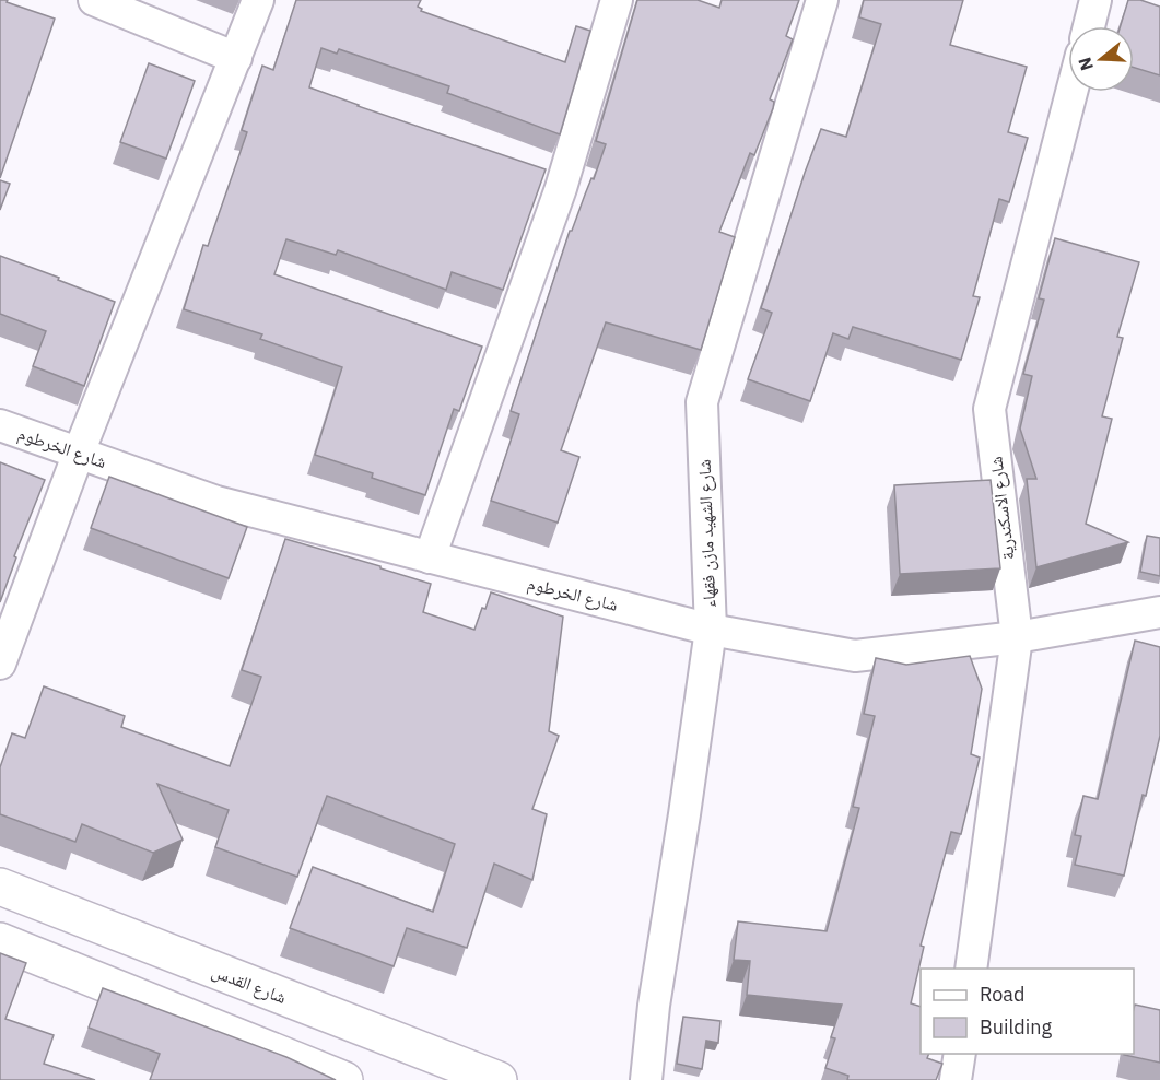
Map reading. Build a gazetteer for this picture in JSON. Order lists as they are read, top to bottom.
{
  "streets": {
    "main road": ["شارع القدس"],
    "street": ["شارع الخرطوم", "شارع الاسكندرية", "شارع الشهيد مازن فقهاء"]
  },
  "crossings": [
    ["شارع الخرطوم", "شارع الاسكندرية"],
    ["شارع الخرطوم", "شارع الشهيد مازن فقهاء"]
  ],
  "legend": ["Road", "Building"],
  "north": "left"
}
